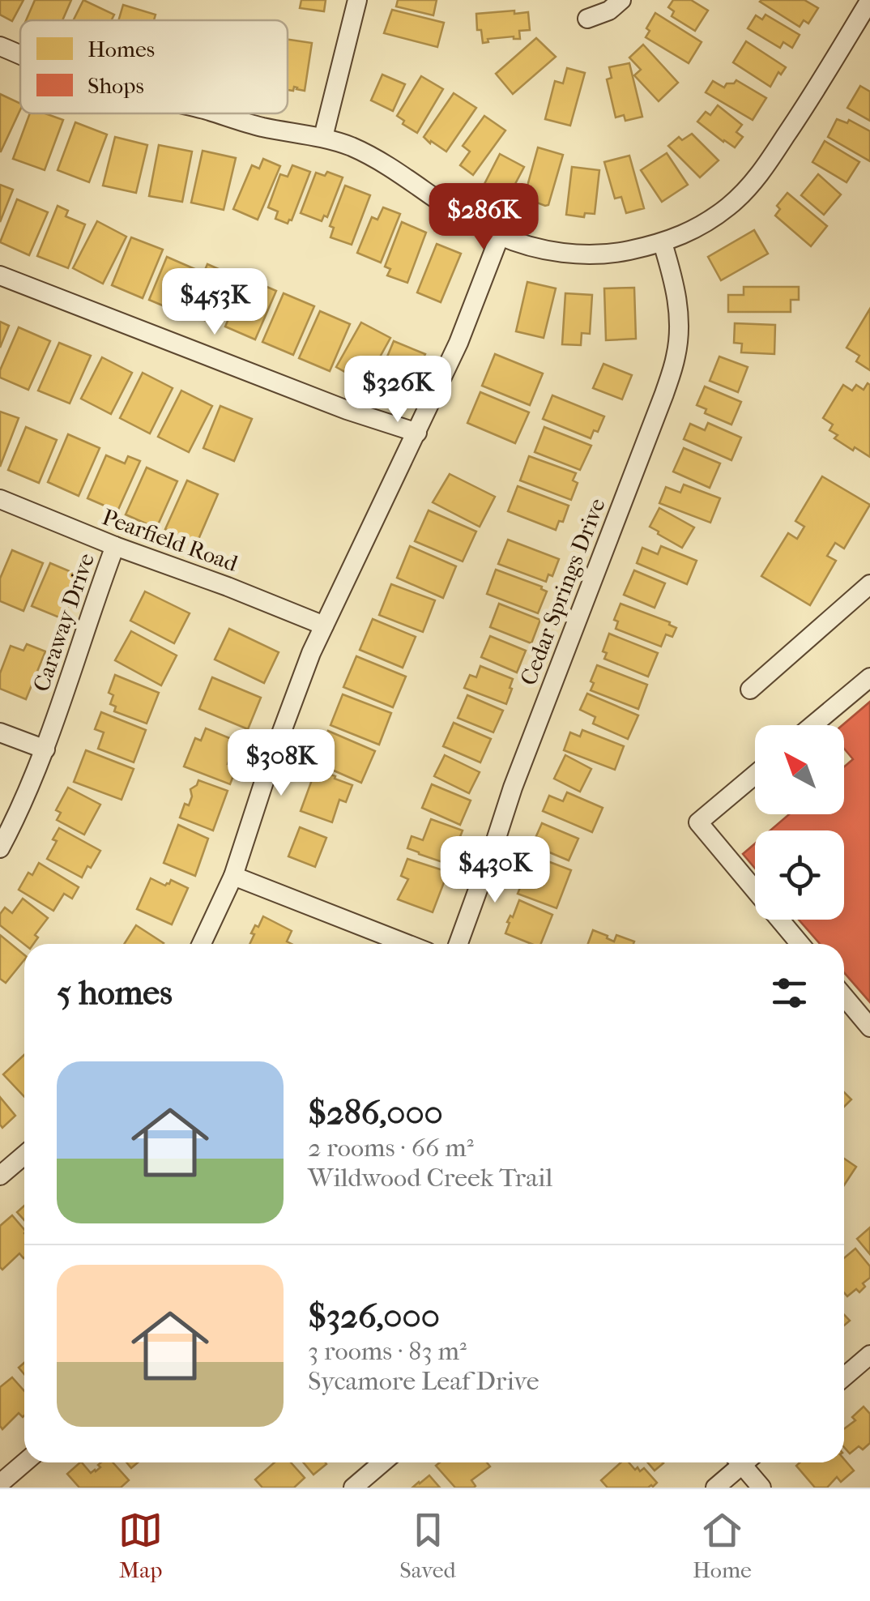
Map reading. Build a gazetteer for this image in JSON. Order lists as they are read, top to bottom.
{
  "streets": {
    "street": ["Pearfield Road", "Cedar Springs Drive", "Caraway Drive"]
  },
  "crossings": [
    ["Pearfield Road", "Caraway Drive"]
  ],
  "legend": ["Homes", "Shops"],
  "north": "top left",
  "page": {
    "price": [
      "$286K",
      "$453K",
      "$326K",
      "$308K",
      "$430K"
    ],
    "heading": "5 homes",
    "list": [
      {
        "name": "$286,000",
        "note": "2 rooms · 66 m² · Wildwood Creek Trail"
      },
      {
        "name": "$326,000",
        "note": "3 rooms · 83 m² · Sycamore Leaf Drive"
      }
    ],
    "tabs": ["Map", "Saved", "Home"]
  }
}
